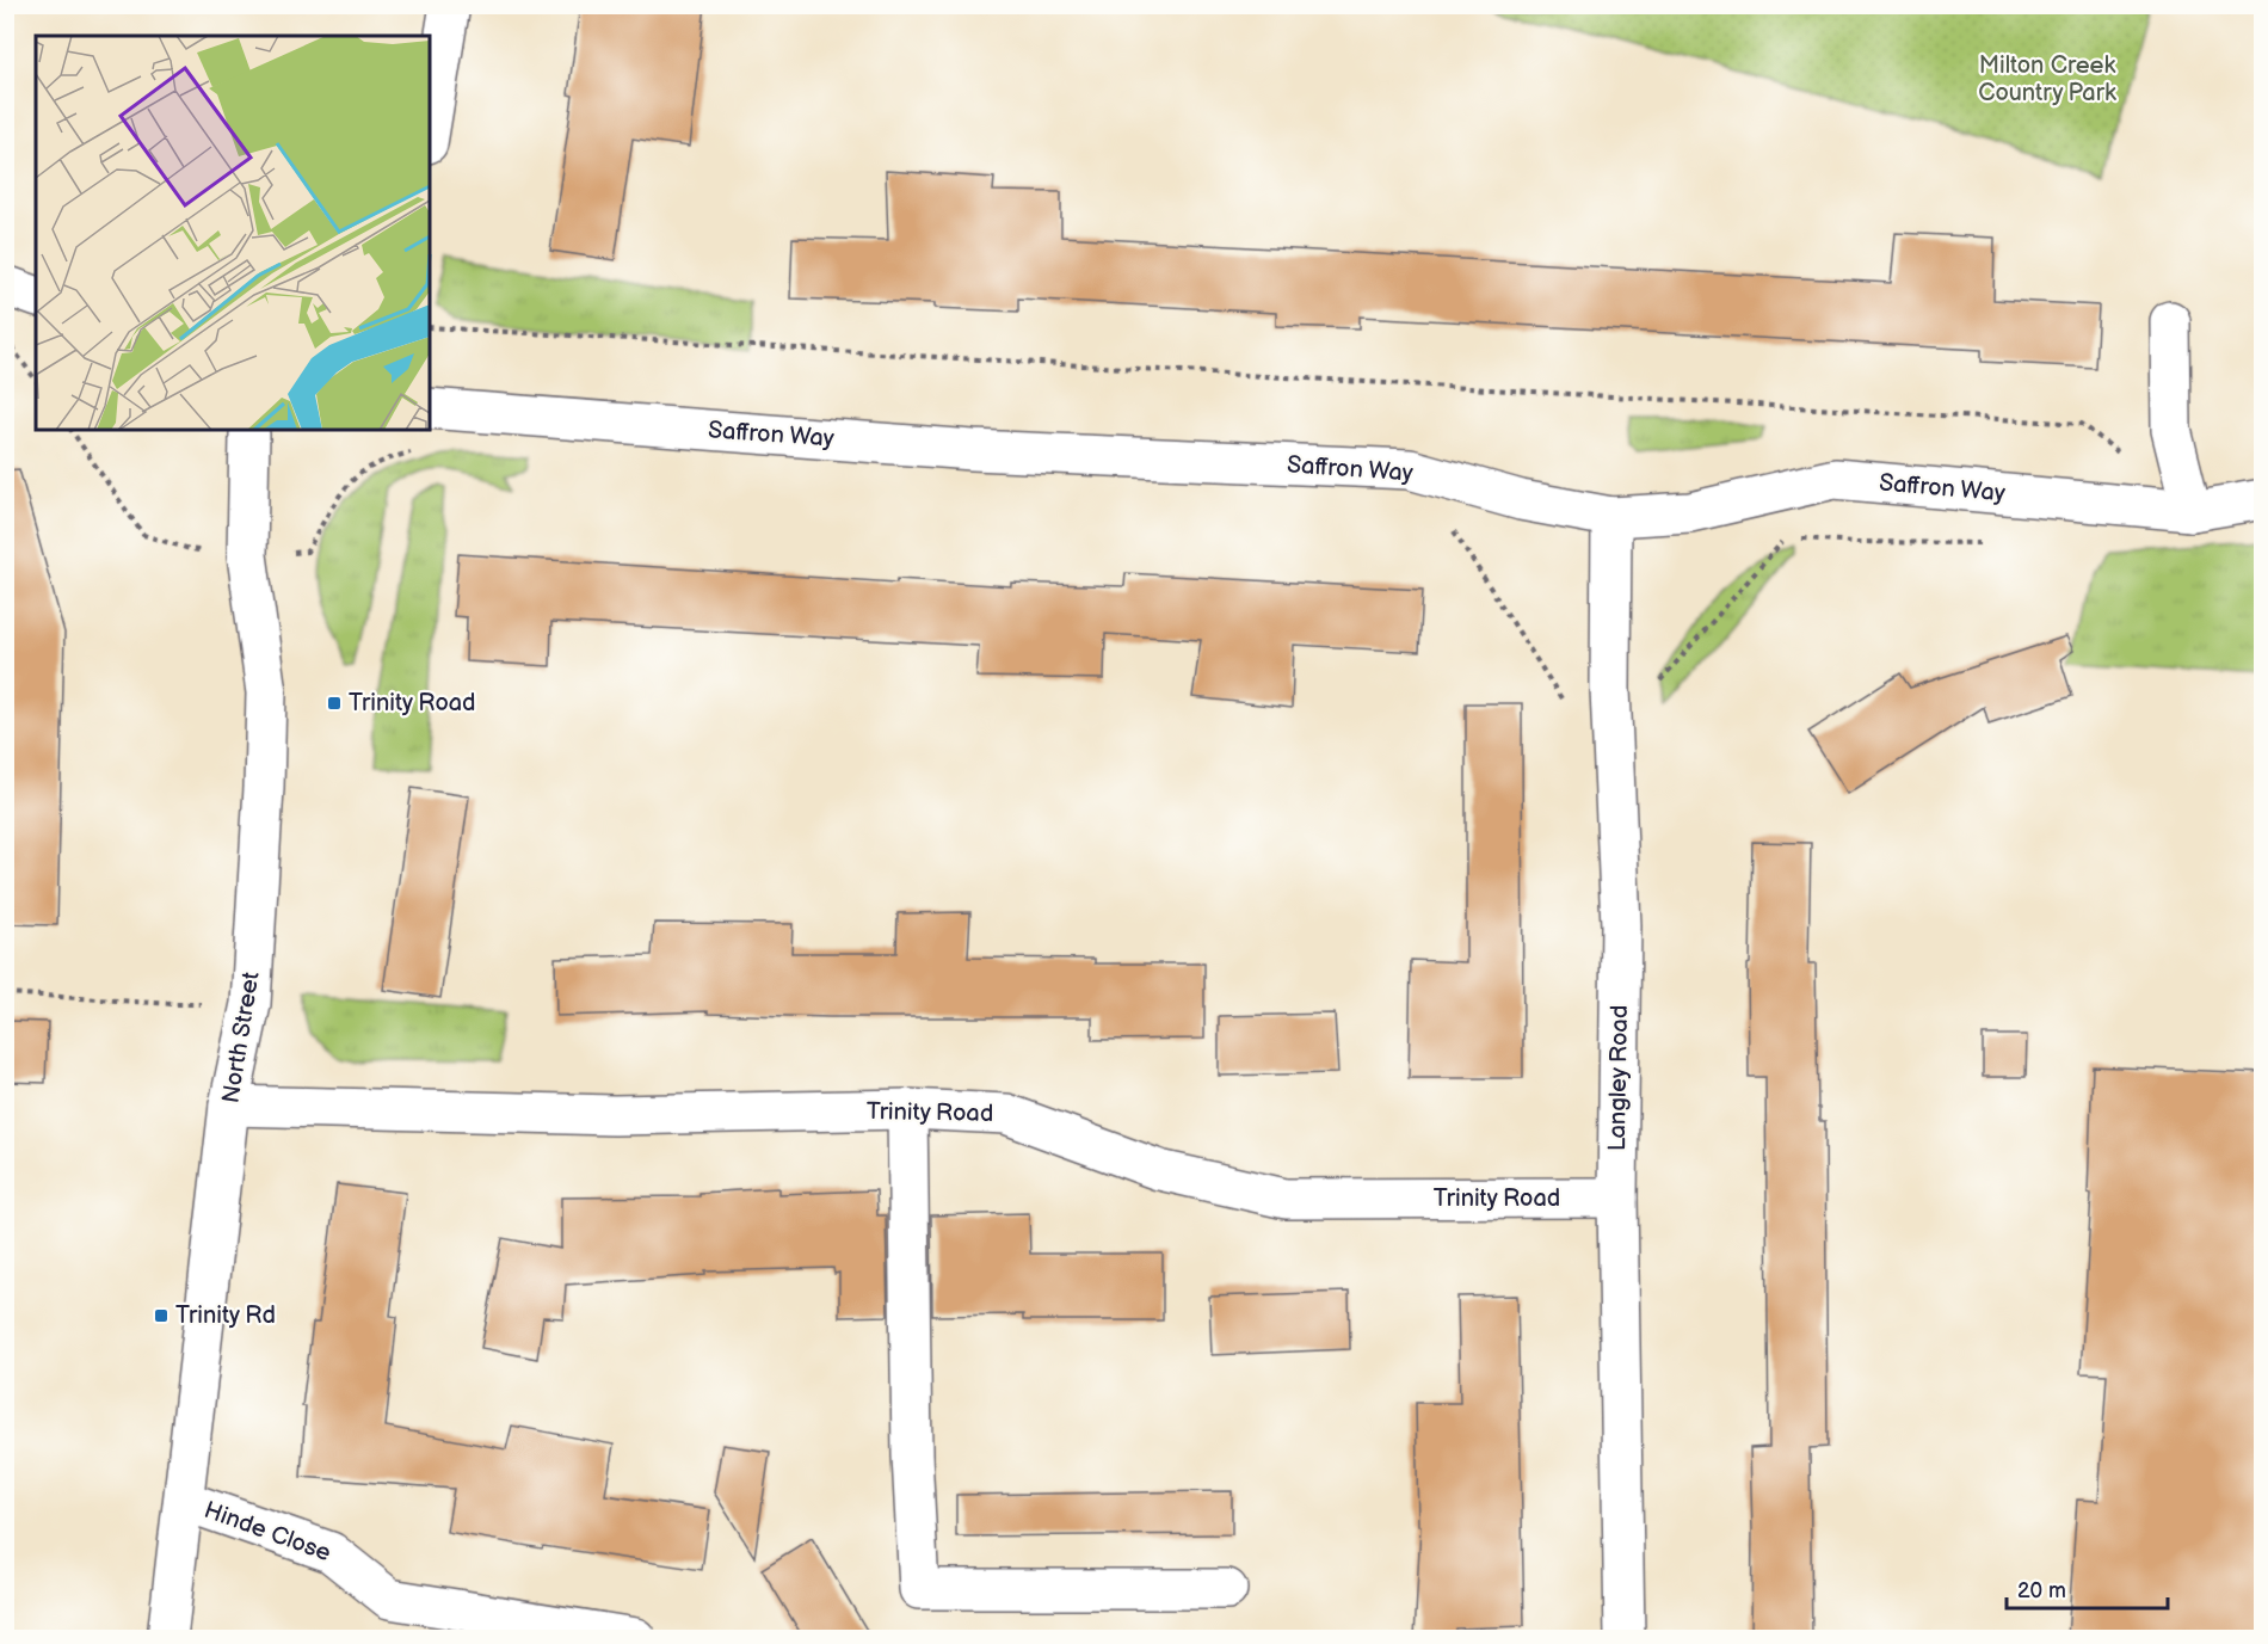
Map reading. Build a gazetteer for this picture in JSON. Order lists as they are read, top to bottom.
{
  "streets": {
    "street": [
      "Saffron Way",
      "North Street",
      "Langley Road",
      "Trinity Road",
      "Hinde Close"
    ]
  },
  "crossings": [
    ["Saffron Way", "Langley Road"],
    ["North Street", "Trinity Road"],
    ["North Street", "Hinde Close"],
    ["Langley Road", "Trinity Road"]
  ],
  "parks": ["Milton Creek Country Park"],
  "places": {
    "transit": ["Trinity Road", "Trinity Rd"]
  },
  "scale_bar": "20 m"
}
